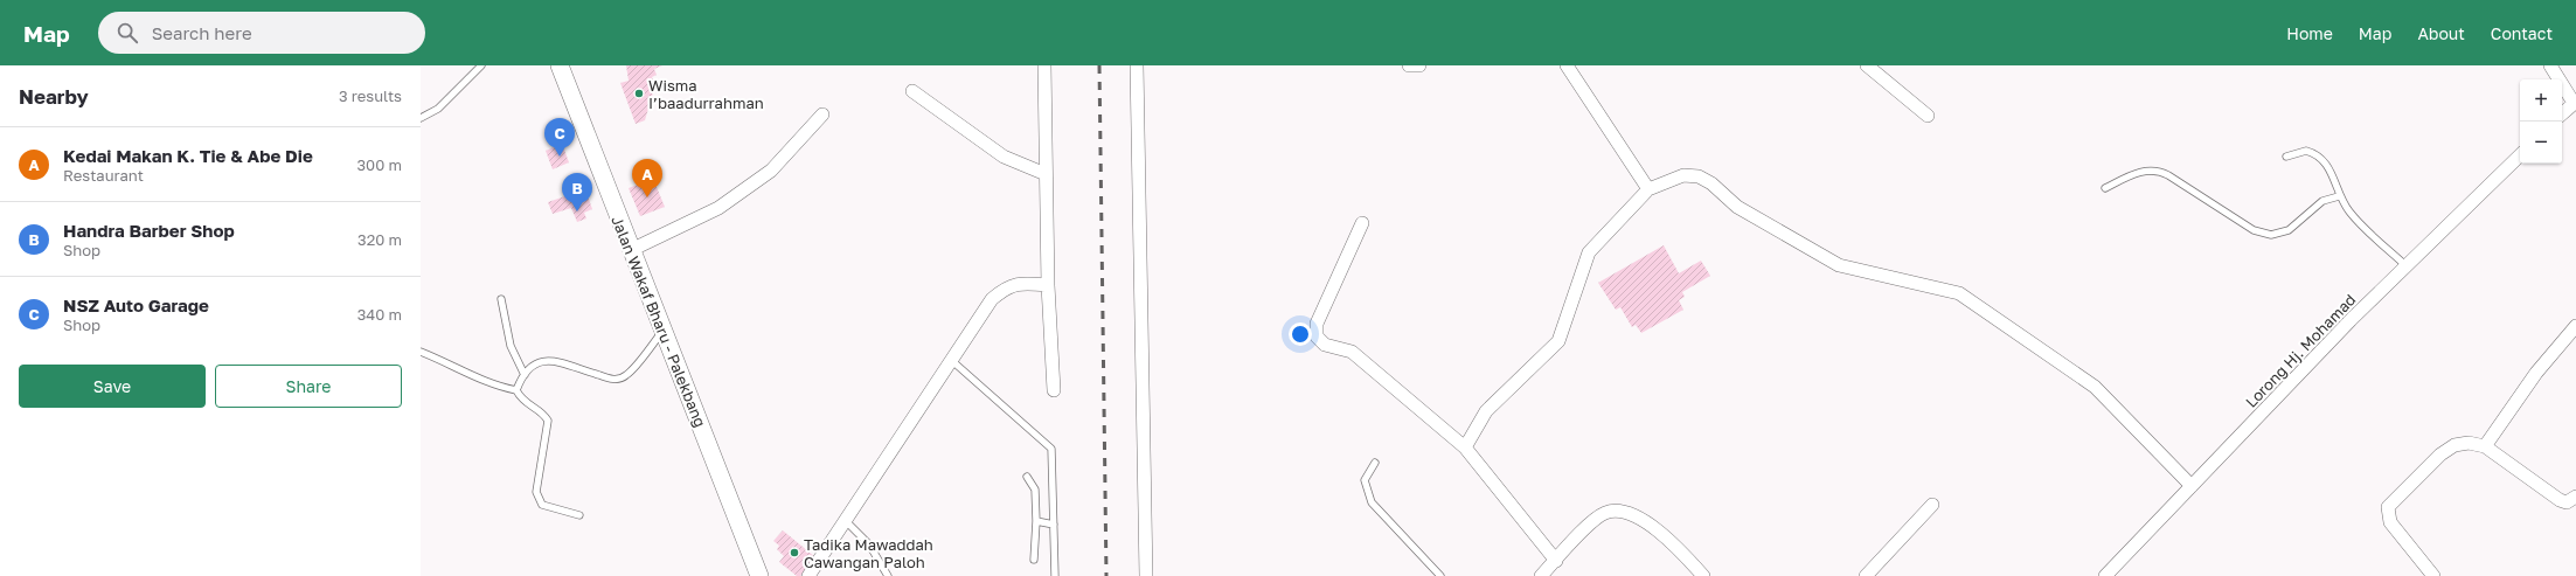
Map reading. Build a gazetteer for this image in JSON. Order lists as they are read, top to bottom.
{
  "streets": {
    "main road": ["Jalan Wakaf Bharu - Palekbang"],
    "street": ["Lorong Hj. Mohamad"]
  },
  "places": ["Wisma I’baadurrahman", "Tadika Mawaddah Cawangan Paloh"],
  "page": {
    "header": "Map",
    "search": "Search here",
    "nav": [
      "Home",
      "Map",
      "About",
      "Contact"
    ],
    "heading": ["Nearby", "3 results"],
    "map_buttons": ["+", "−"],
    "pins": ["C", "A", "B"],
    "list": [
      {
        "mark": "A",
        "name": "Kedai Makan K. Tie & Abe Die",
        "note": "Restaurant",
        "value": "300 m"
      },
      {
        "mark": "B",
        "name": "Handra Barber Shop",
        "note": "Shop",
        "value": "320 m"
      },
      {
        "mark": "C",
        "name": "NSZ Auto Garage",
        "note": "Shop",
        "value": "340 m"
      }
    ],
    "buttons": ["Save", "Share"]
  }
}
